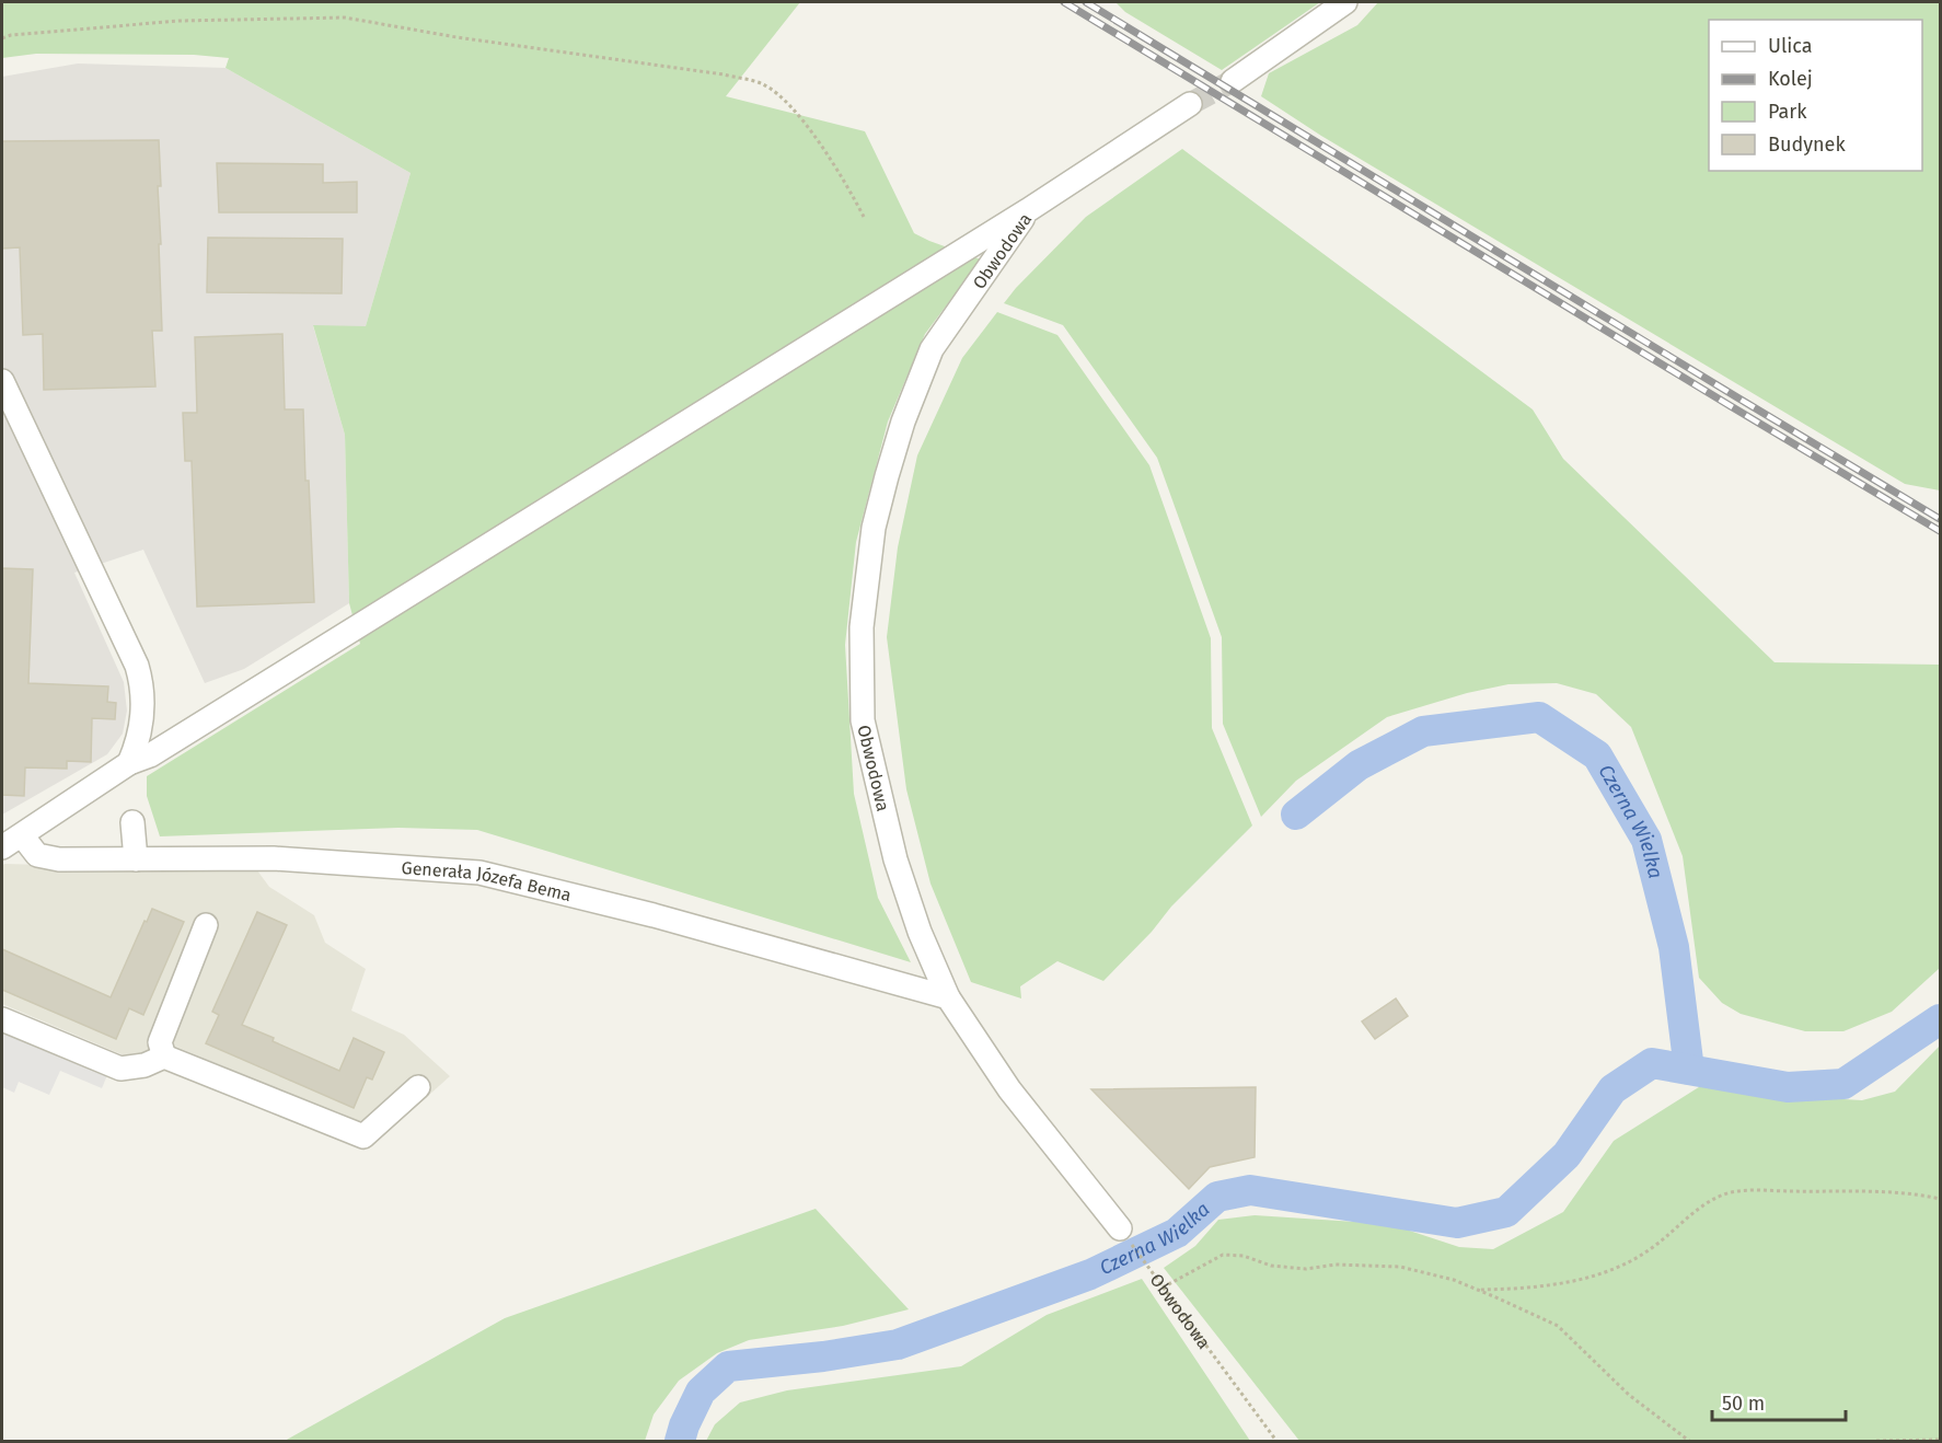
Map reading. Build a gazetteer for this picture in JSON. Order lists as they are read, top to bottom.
{
  "streets": {
    "street": ["Obwodowa", "Generała Józefa Bema"]
  },
  "crossings": [
    ["Obwodowa", "Generała Józefa Bema"]
  ],
  "water": ["Czerna Wielka"],
  "legend": [
    "Ulica",
    "Kolej",
    "Park",
    "Budynek"
  ],
  "scale_bar": "50 m"
}
